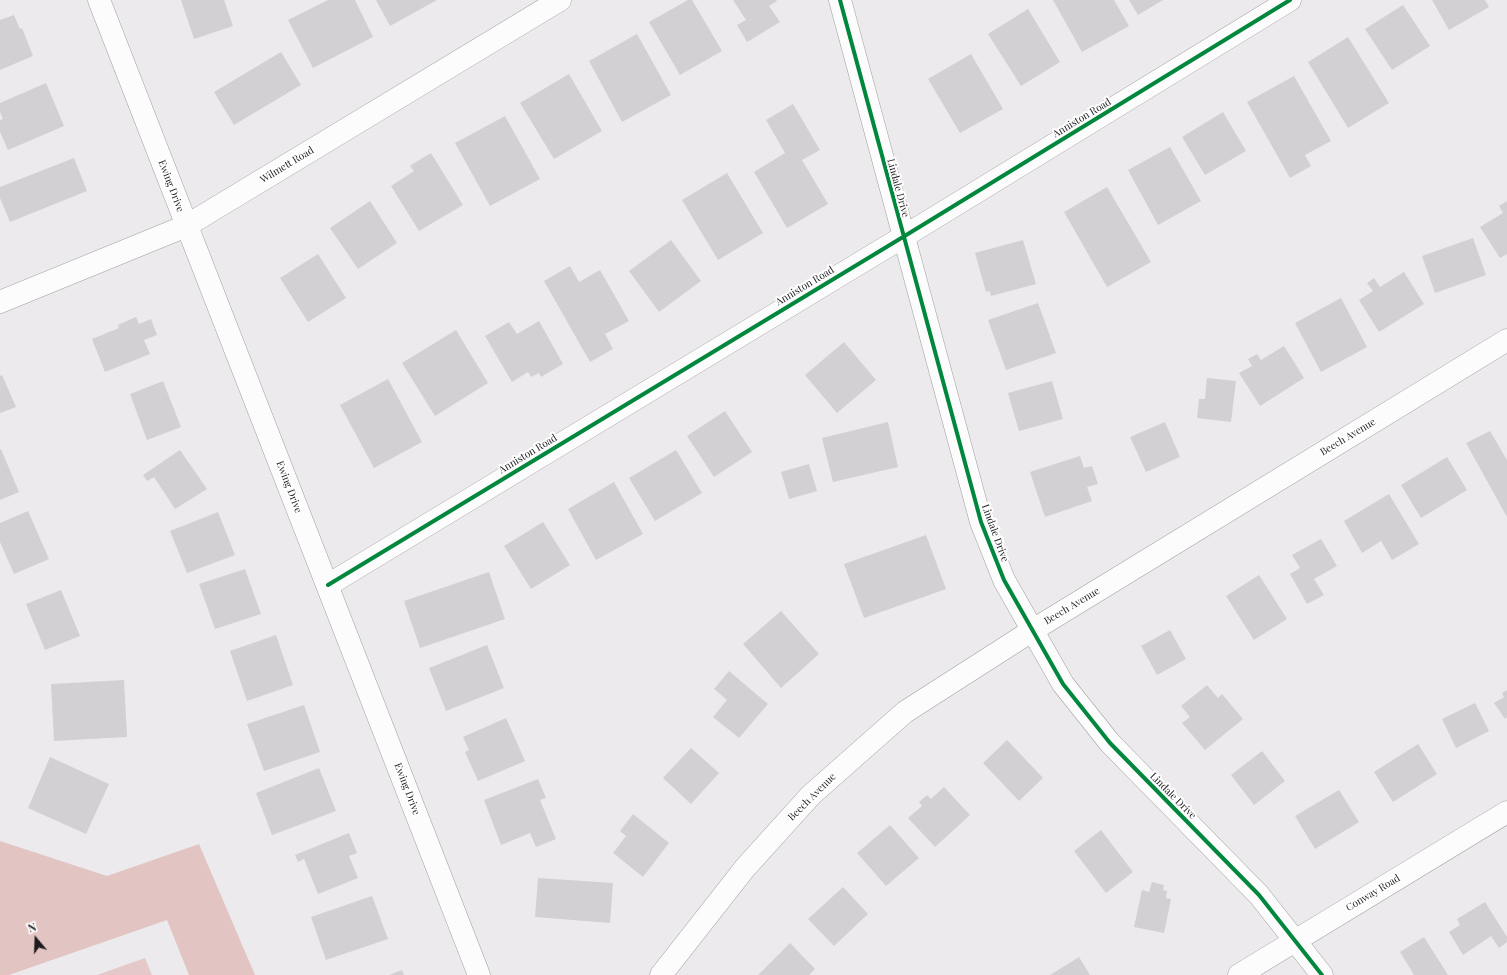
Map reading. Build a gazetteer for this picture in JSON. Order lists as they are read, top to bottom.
{
  "streets": {
    "street": [
      "Anniston Road",
      "Wilmett Road",
      "Ewing Drive",
      "Lindale Drive",
      "Beech Avenue",
      "Conway Road"
    ]
  },
  "crossings": [
    ["Anniston Road", "Ewing Drive"],
    ["Anniston Road", "Lindale Drive"],
    ["Wilmett Road", "Ewing Drive"],
    ["Lindale Drive", "Beech Avenue"],
    ["Lindale Drive", "Conway Road"]
  ],
  "north": "top"
}
